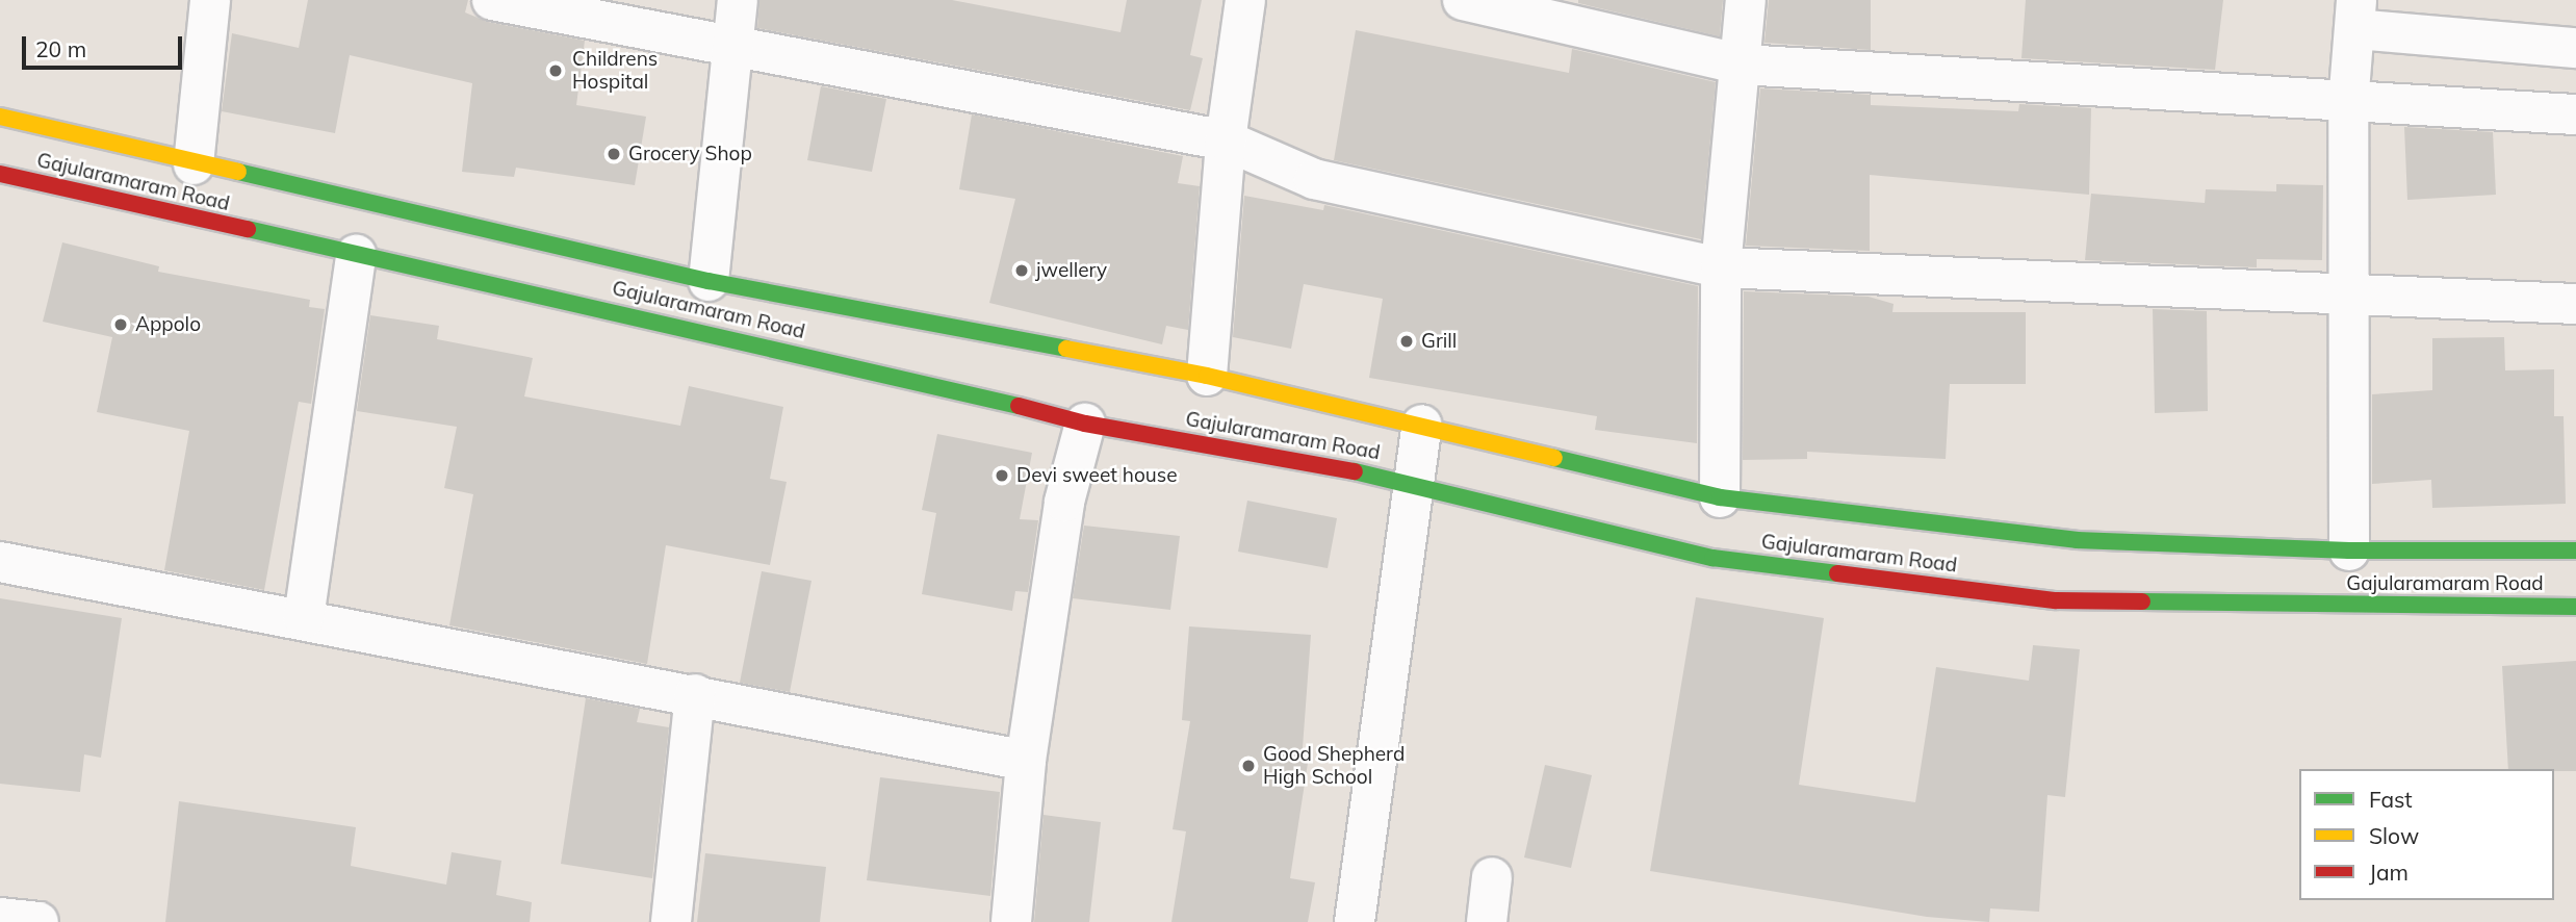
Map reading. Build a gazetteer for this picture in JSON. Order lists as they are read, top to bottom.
{
  "streets": {
    "main road": ["Gajularamaram Road"]
  },
  "places": [
    "Childrens Hospital",
    "Grocery Shop",
    "jwellery",
    "Appolo",
    "Grill",
    "Devi sweet house",
    "Good Shepherd High School"
  ],
  "legend": ["Fast", "Slow", "Jam"],
  "scale_bar": "20 m"
}
